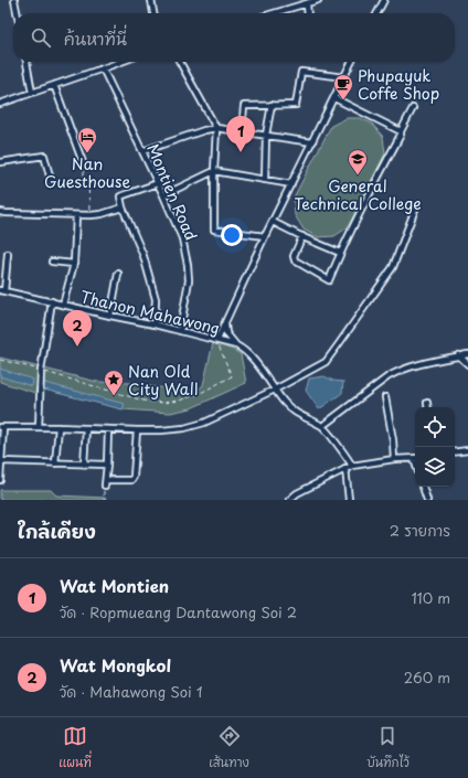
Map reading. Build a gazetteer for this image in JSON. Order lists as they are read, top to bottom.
{
  "streets": {
    "street": ["Montien Road", "Thanon Mahawong"]
  },
  "crossings": [
    ["Montien Road", "Thanon Mahawong"]
  ],
  "places": {
    "cafe": ["Phupayuk Coffe Shop"],
    "hotel": ["Nan Guesthouse"],
    "school or university": ["General Technical College"],
    "place": ["Nan Old City Wall"]
  },
  "page": {
    "search": "ค้นหาที่นี่",
    "pins": ["1", "2"],
    "heading": ["ใกล้เคียง", "2 รายการ"],
    "list": [
      {
        "mark": "1",
        "name": "Wat Montien",
        "note": "วัด · Ropmueang Dantawong Soi 2",
        "value": "110 m"
      },
      {
        "mark": "2",
        "name": "Wat Mongkol",
        "note": "วัด · Mahawong Soi 1",
        "value": "260 m"
      }
    ],
    "nav": ["แผนที่", "เส้นทาง", "บันทึกไว้"]
  }
}
